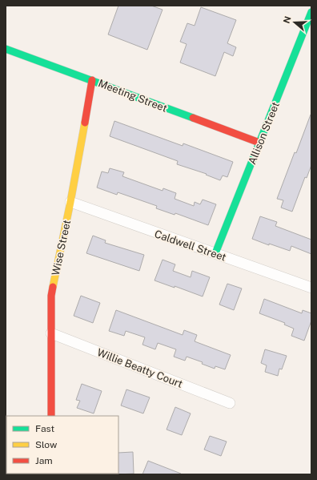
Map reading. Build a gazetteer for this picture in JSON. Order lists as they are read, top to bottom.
{
  "streets": {
    "street": [
      "Meeting Street",
      "Allison Street",
      "Caldwell Street",
      "Wise Street",
      "Willie Beatty Court"
    ]
  },
  "crossings": [
    ["Meeting Street", "Allison Street"],
    ["Meeting Street", "Wise Street"],
    ["Allison Street", "Caldwell Street"],
    ["Caldwell Street", "Wise Street"],
    ["Wise Street", "Willie Beatty Court"]
  ],
  "legend": ["Fast", "Slow", "Jam"],
  "north": "left"
}
